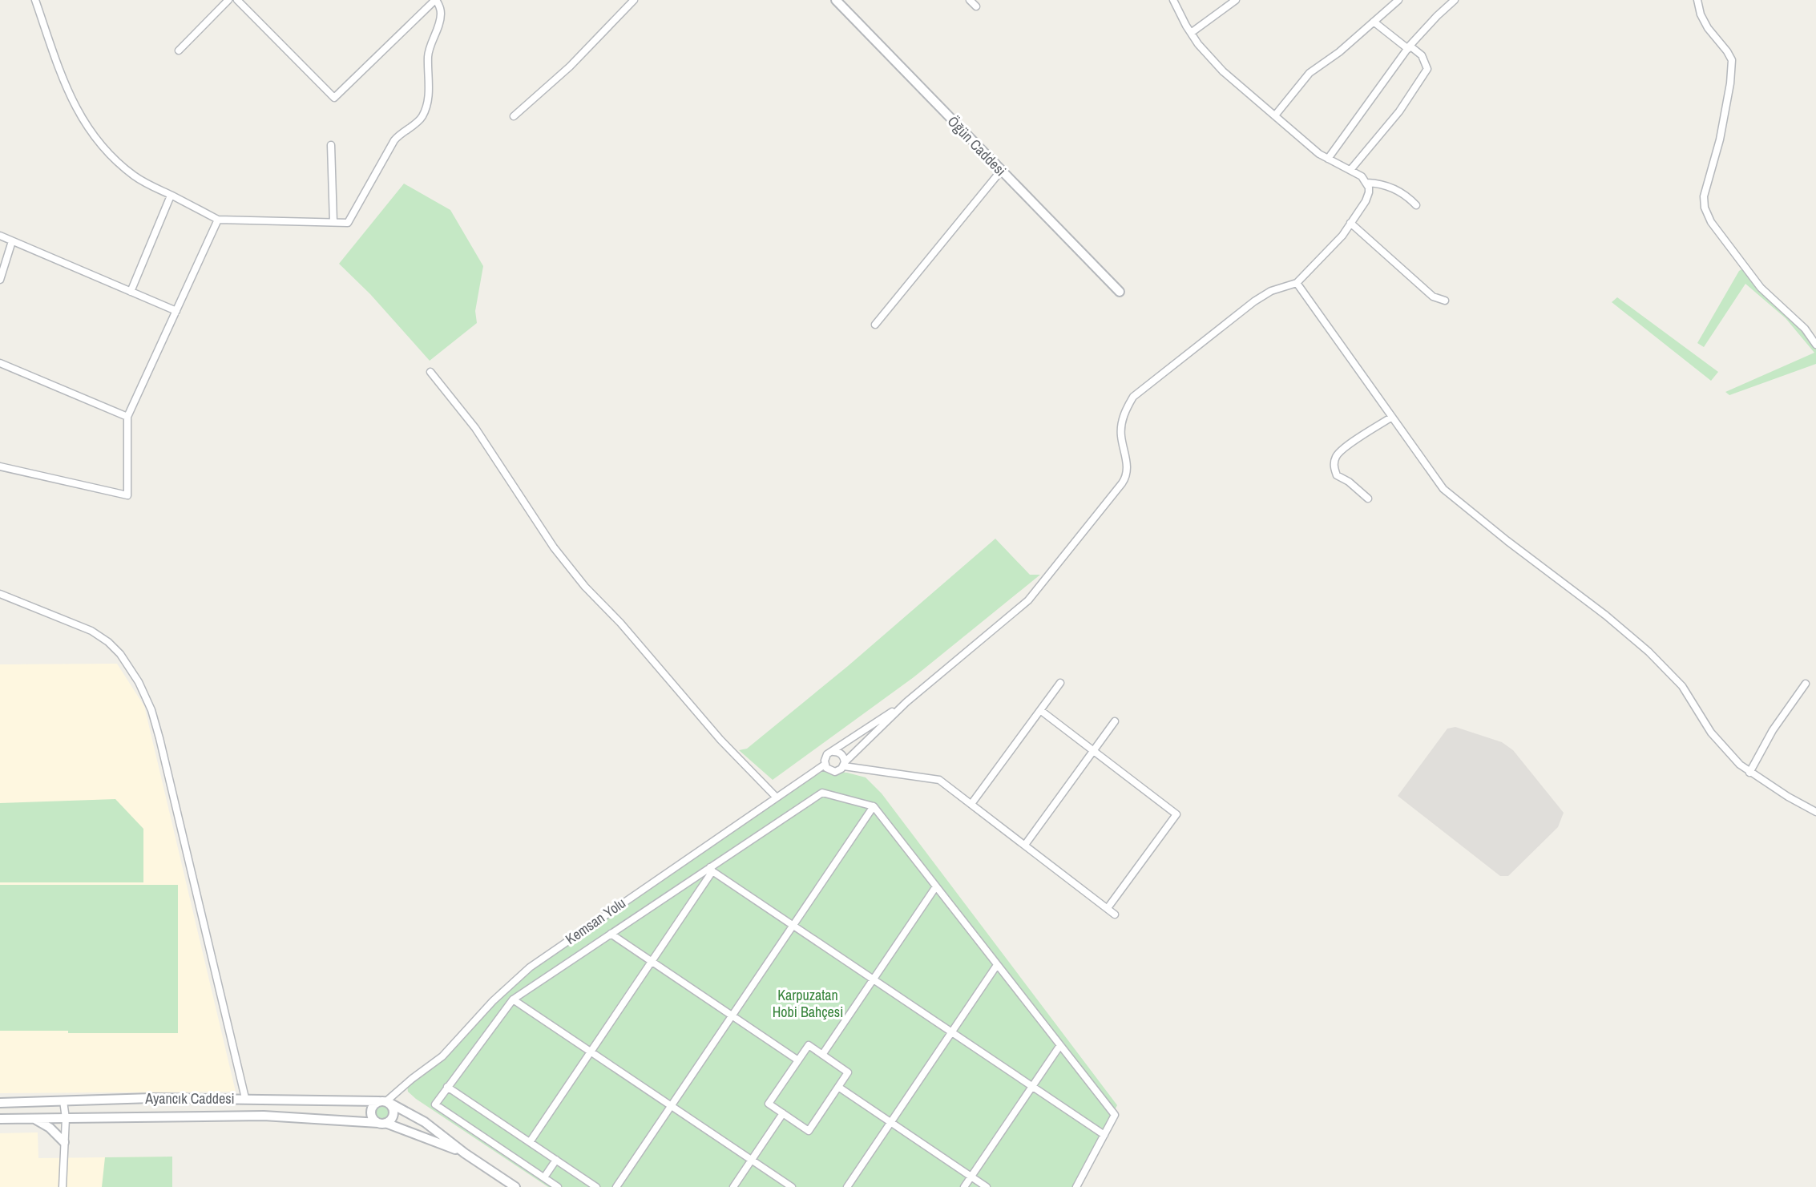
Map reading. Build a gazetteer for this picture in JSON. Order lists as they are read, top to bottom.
{
  "streets": {
    "street": ["Öğün Caddesi", "Kemsan Yolu", "Ayancık Caddesi"]
  },
  "crossings": [
    ["Kemsan Yolu", "Ayancık Caddesi"]
  ],
  "parks": ["Karpuzatan Hobi Bahçesi"]
}
